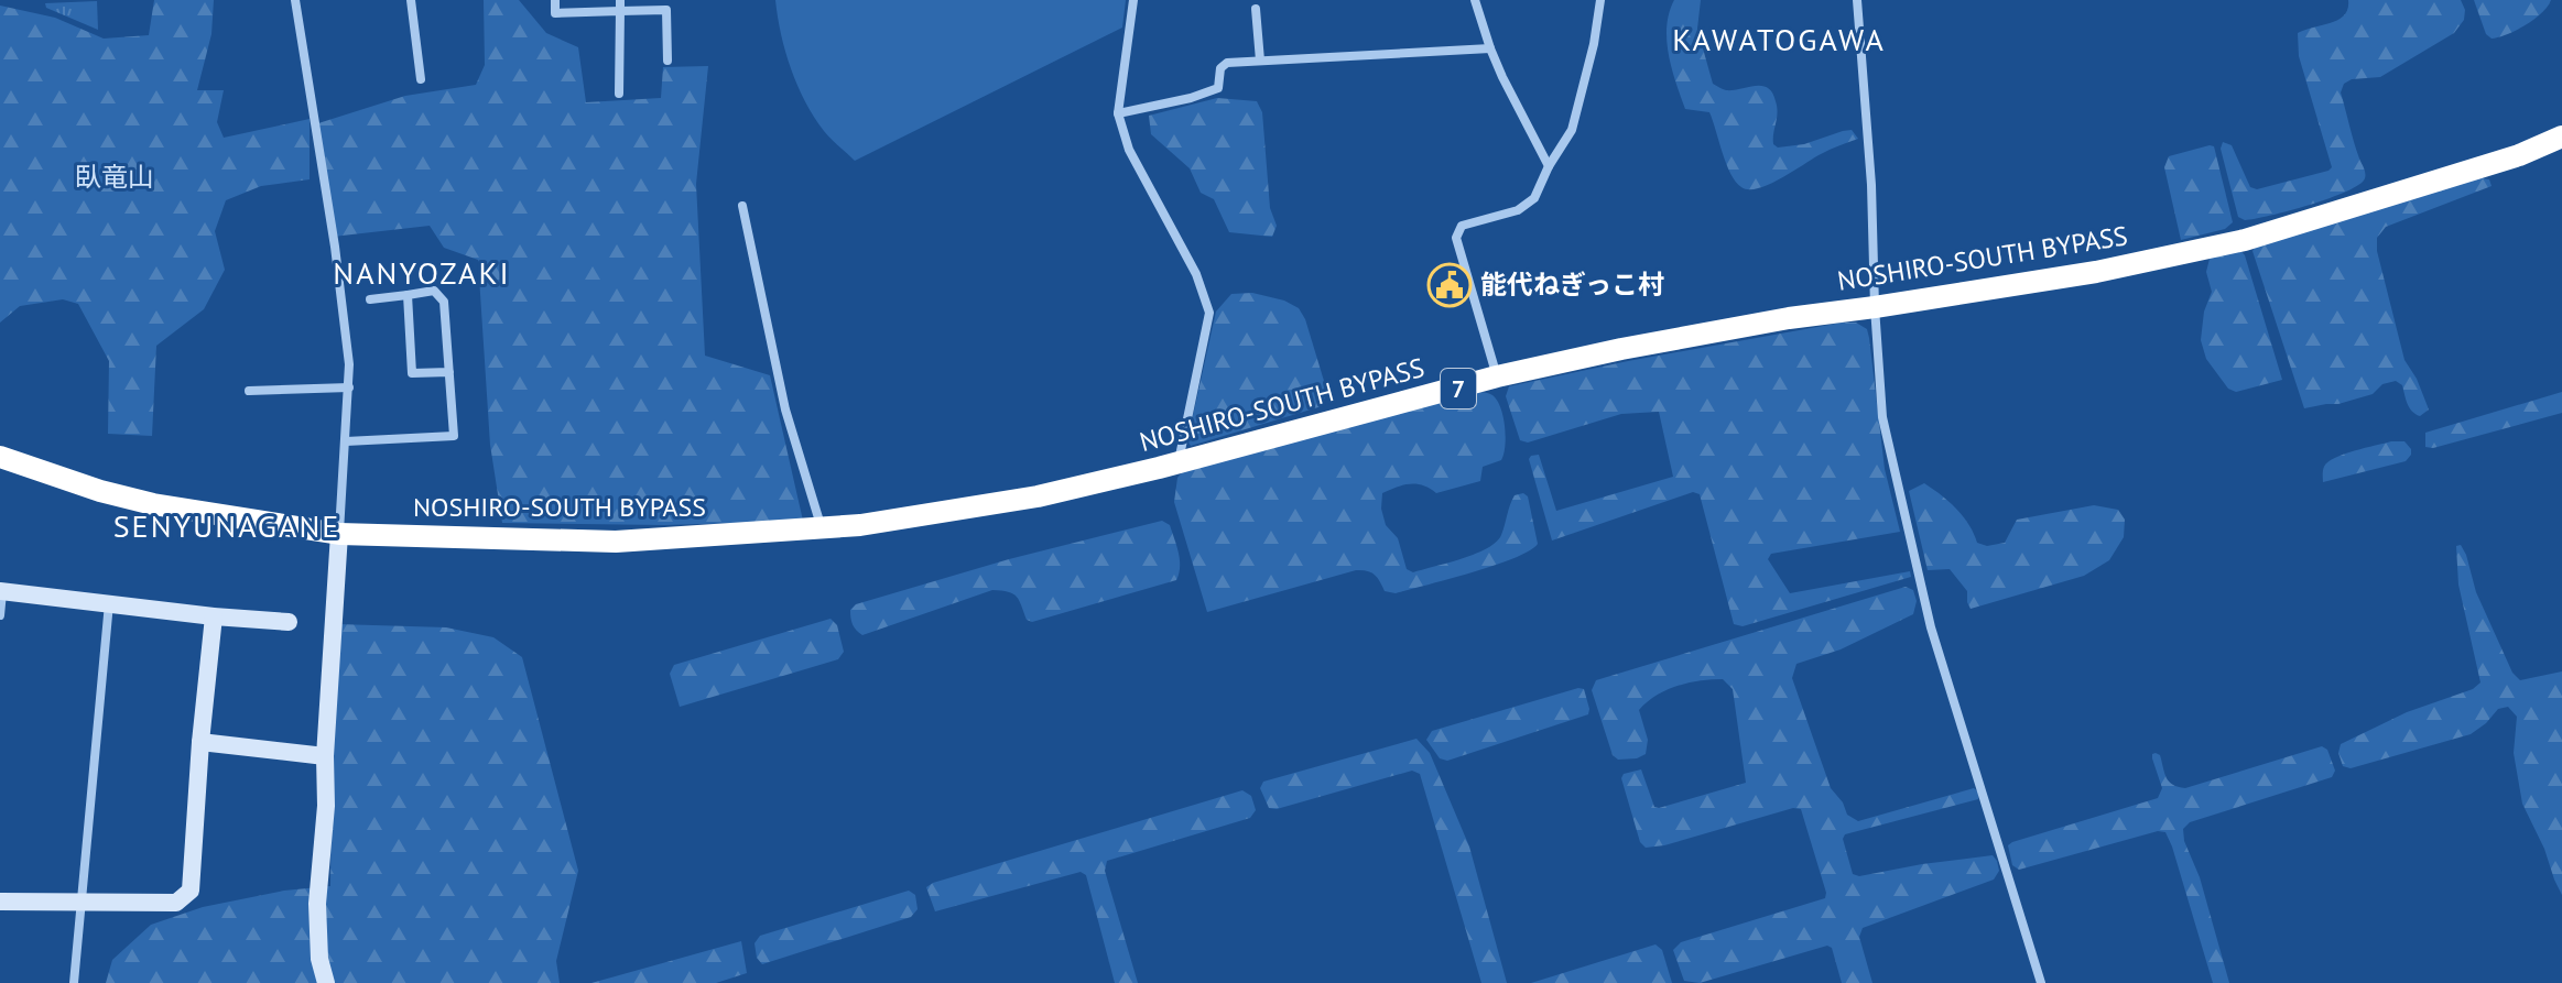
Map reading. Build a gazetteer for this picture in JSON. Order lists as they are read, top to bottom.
{
  "streets": {
    "highway": ["NOSHIRO-SOUTH BYPASS", "7"]
  },
  "districts": ["KAWATOGAWA", "NANYOZAKI", "SENYUNAGANE"],
  "parks": ["臥竜山"],
  "places": {
    "public building": ["能代ねぎっこ村"]
  }
}
